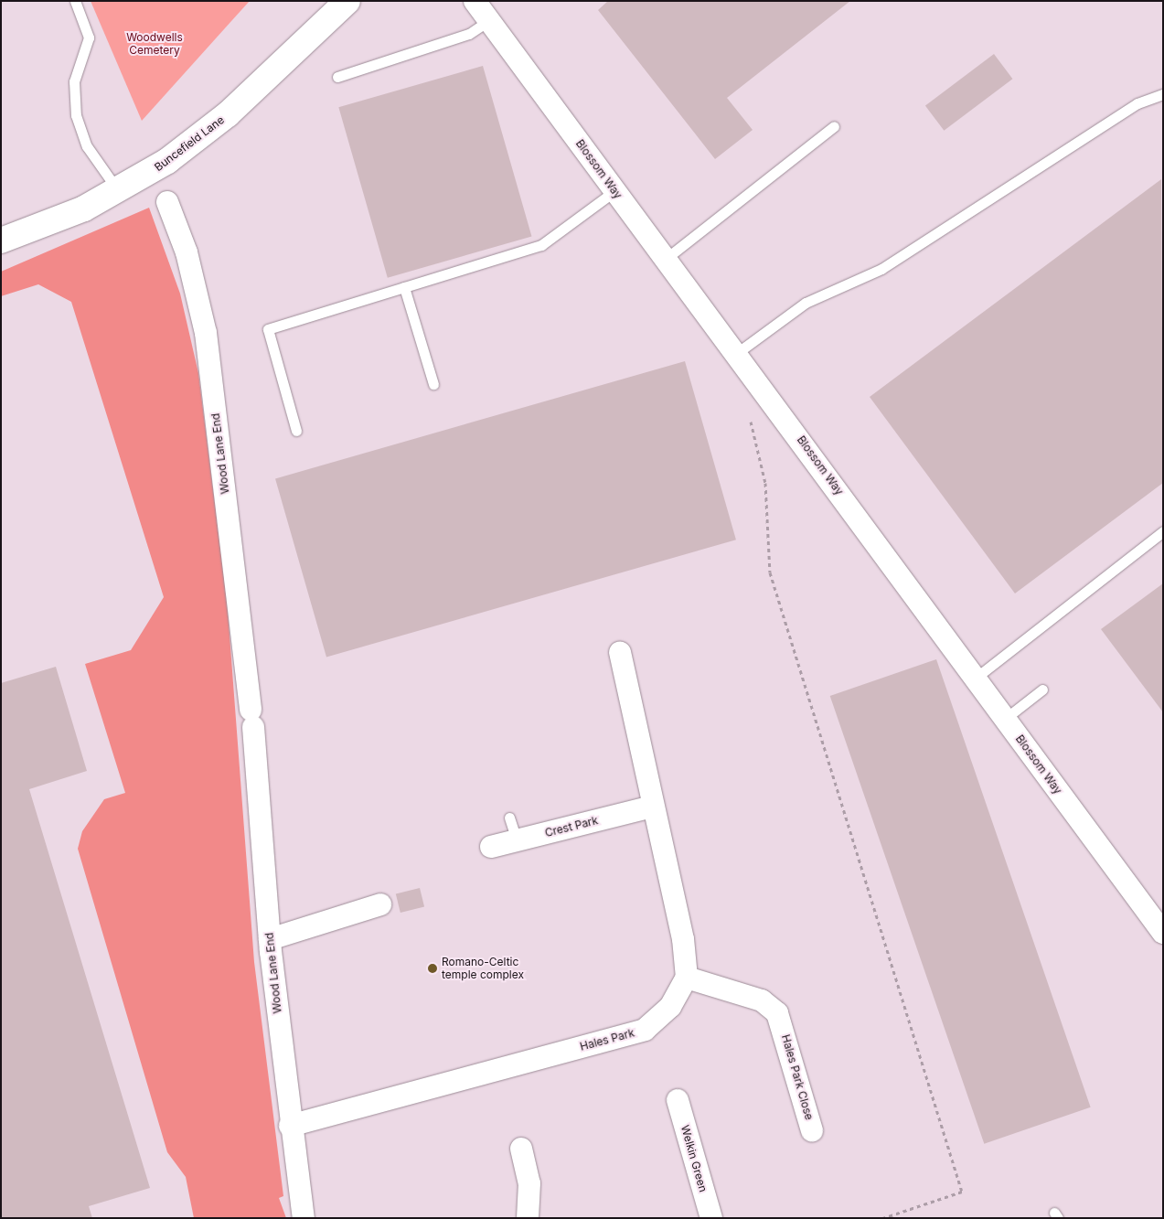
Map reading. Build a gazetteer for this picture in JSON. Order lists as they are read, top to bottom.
{
  "streets": {
    "street": [
      "Buncefield Lane",
      "Blossom Way",
      "Wood Lane End",
      "Crest Park",
      "Hales Park",
      "Hales Park Close",
      "Welkin Green"
    ]
  },
  "crossings": [
    ["Wood Lane End", "Hales Park"],
    ["Hales Park", "Hales Park Close"]
  ],
  "parks": ["Woodwells Cemetery"],
  "places": ["Romano-Celtic temple complex"]
}
